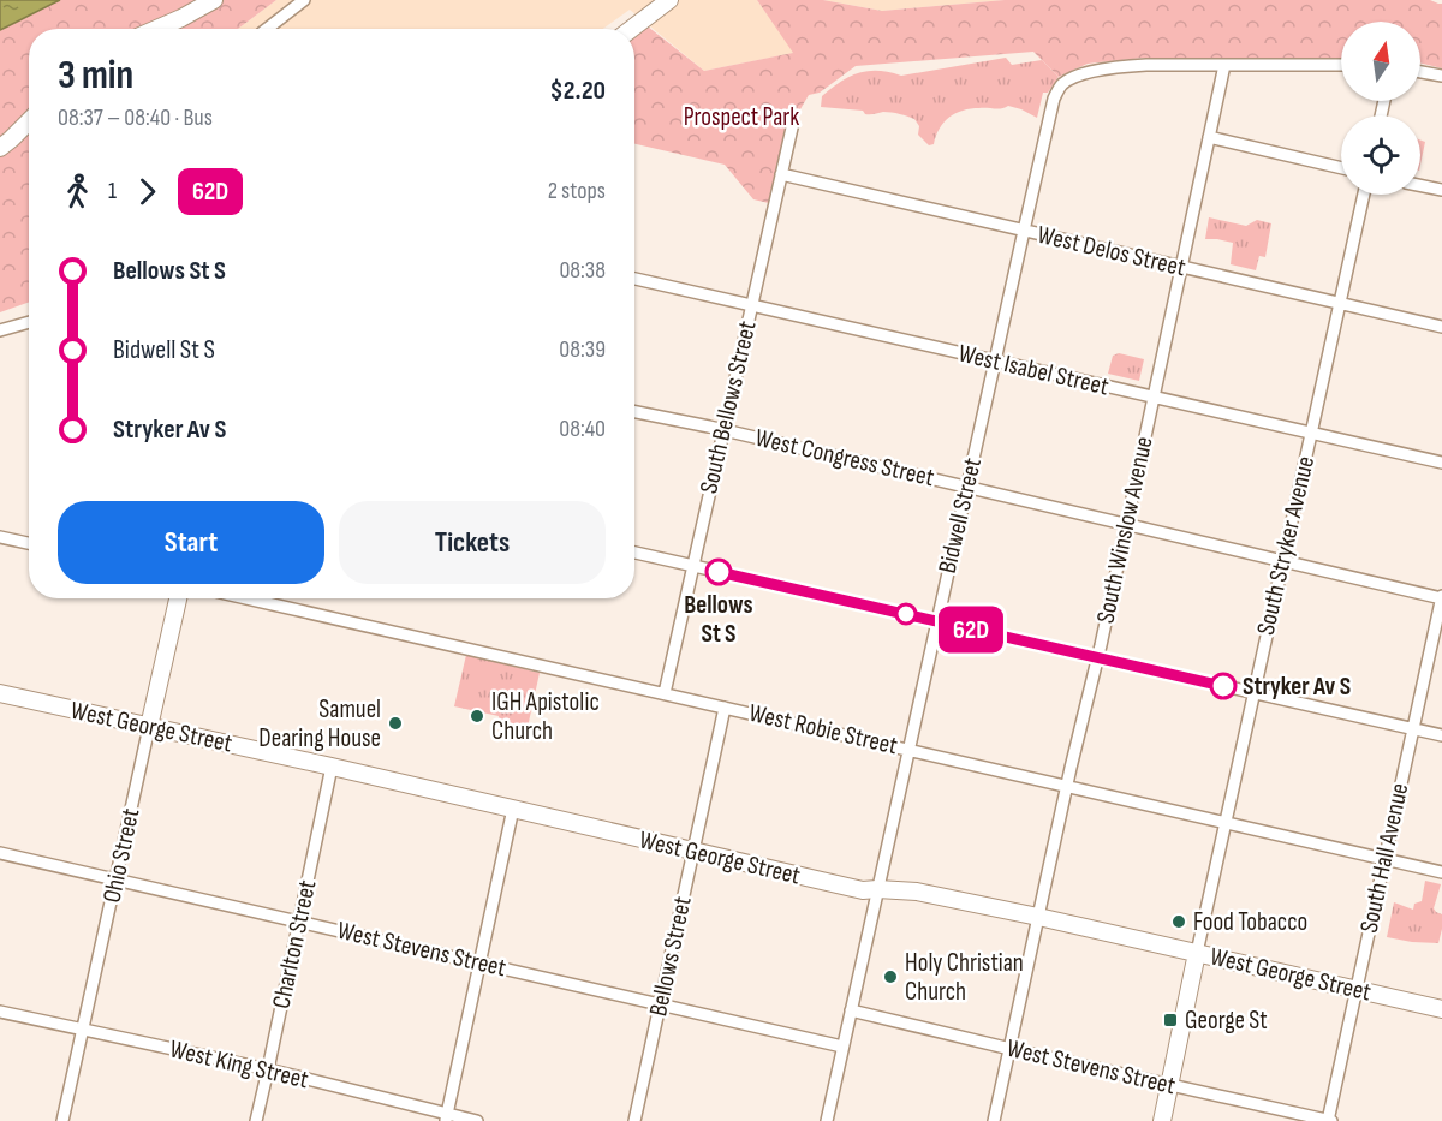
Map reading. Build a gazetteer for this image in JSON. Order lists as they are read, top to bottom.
{
  "streets": {
    "street": [
      "West Delos Street",
      "West Isabel Street",
      "South Bellows Street",
      "West Congress Street",
      "Bidwell Street",
      "South Winslow Avenue",
      "South Stryker Avenue",
      "West George Street",
      "West Robie Street",
      "Ohio Street",
      "South Hall Avenue",
      "Charlton Street",
      "West Stevens Street",
      "Bellows Street",
      "West King Street"
    ]
  },
  "crossings": [
    ["West Delos Street", "South Bellows Street"],
    ["West Delos Street", "Bidwell Street"],
    ["West Delos Street", "South Winslow Avenue"],
    ["West Delos Street", "South Stryker Avenue"],
    ["West Isabel Street", "South Bellows Street"],
    ["West Isabel Street", "Bidwell Street"],
    ["West Isabel Street", "South Winslow Avenue"],
    ["West Isabel Street", "South Stryker Avenue"],
    ["South Bellows Street", "West Congress Street"],
    ["South Bellows Street", "West Robie Street"],
    ["West Congress Street", "Bidwell Street"],
    ["West Congress Street", "South Winslow Avenue"],
    ["West Congress Street", "South Stryker Avenue"],
    ["West Congress Street", "South Hall Avenue"],
    ["Bidwell Street", "South Winslow Avenue"],
    ["Bidwell Street", "West George Street"],
    ["Bidwell Street", "West Robie Street"],
    ["Bidwell Street", "West Stevens Street"],
    ["South Winslow Avenue", "West George Street"],
    ["South Winslow Avenue", "West Robie Street"],
    ["South Winslow Avenue", "West Stevens Street"],
    ["South Stryker Avenue", "West George Street"],
    ["South Stryker Avenue", "West Robie Street"],
    ["South Stryker Avenue", "West Stevens Street"],
    ["West George Street", "Ohio Street"],
    ["West George Street", "South Hall Avenue"],
    ["West George Street", "Charlton Street"],
    ["West George Street", "Bellows Street"],
    ["West Robie Street", "South Hall Avenue"],
    ["West Robie Street", "Bellows Street"],
    ["Ohio Street", "West Stevens Street"],
    ["Ohio Street", "West King Street"],
    ["South Hall Avenue", "West Stevens Street"],
    ["Charlton Street", "West Stevens Street"],
    ["Charlton Street", "West King Street"],
    ["West Stevens Street", "Bellows Street"]
  ],
  "parks": ["Prospect Park"],
  "places": {
    "other": [
      "Bellows St S",
      "Stryker Av S",
      "IGH Apistolic Church",
      "Samuel Dearing House",
      "Food Tobacco",
      "Holy Christian Church"
    ],
    "transit": ["George St"]
  },
  "lines": ["bus line 62D"],
  "north": "top",
  "page": {
    "on_map": "62D",
    "heading": ["3 min", "08:37 – 08:40 · Bus", "$2.20"],
    "legs": ["1", "62D", "2 stops"],
    "list": [
      {
        "name": "Bellows St S",
        "value": "08:38"
      },
      {
        "name": "Bidwell St S",
        "value": "08:39"
      },
      {
        "name": "Stryker Av S",
        "value": "08:40"
      }
    ],
    "buttons": ["Start", "Tickets"]
  }
}
